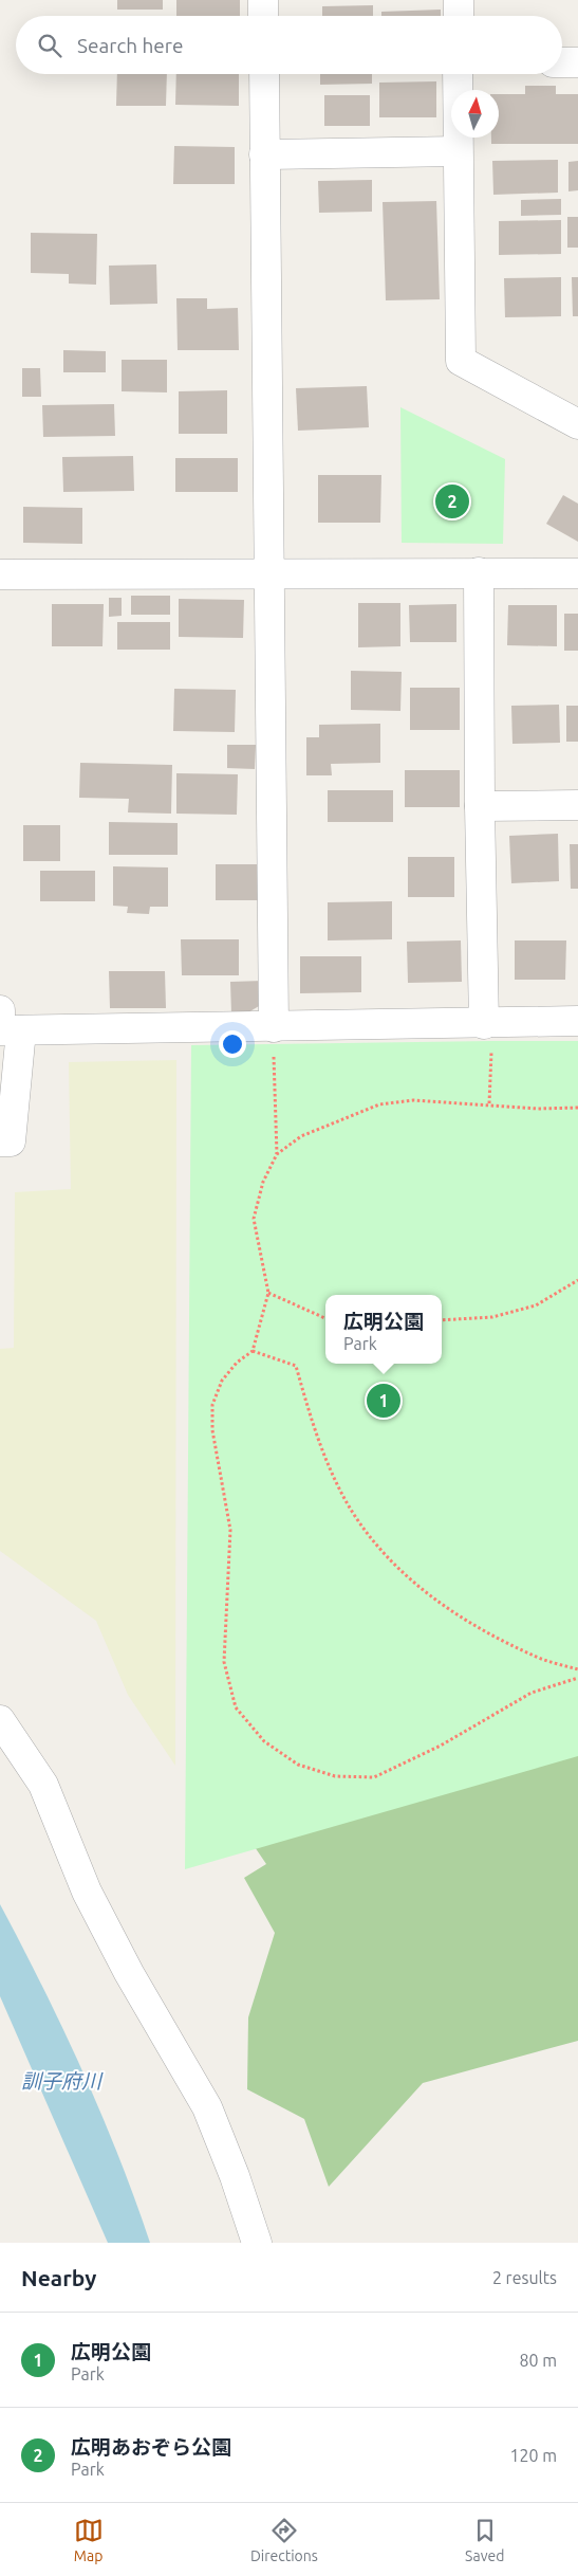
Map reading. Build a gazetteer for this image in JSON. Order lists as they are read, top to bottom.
{
  "water": ["訓子府川"],
  "north": "top",
  "page": {
    "search": "Search here",
    "pins": ["2", "1"],
    "popup": ["広明公園", "Park"],
    "heading": ["Nearby", "2 results"],
    "list": [
      {
        "mark": "1",
        "name": "広明公園",
        "note": "Park",
        "value": "80 m"
      },
      {
        "mark": "2",
        "name": "広明あおぞら公園",
        "note": "Park",
        "value": "120 m"
      }
    ],
    "nav": ["Map", "Directions", "Saved"]
  }
}
